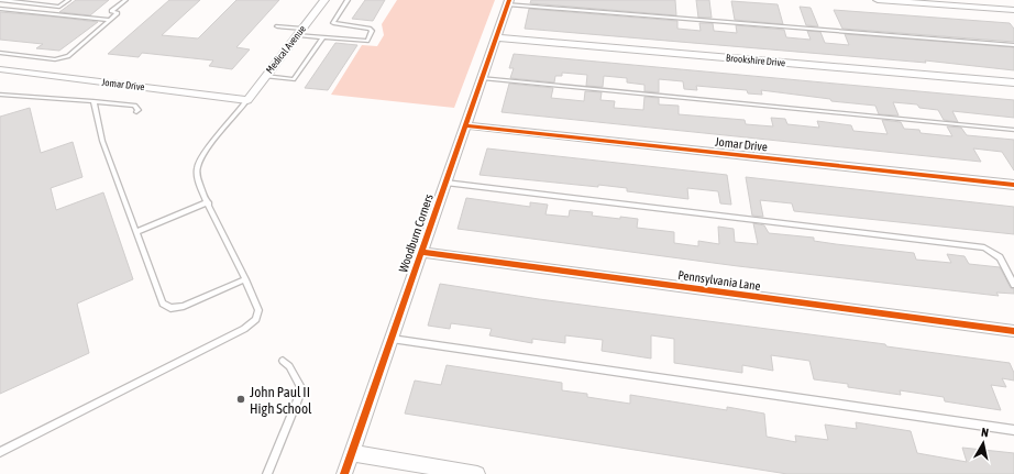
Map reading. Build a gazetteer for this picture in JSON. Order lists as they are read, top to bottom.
{
  "streets": {
    "street": [
      "Medical Avenue",
      "Brookshire Drive",
      "Jomar Drive",
      "Woodburn Corners",
      "Pennsylvania Lane"
    ]
  },
  "crossings": [
    ["Medical Avenue", "Jomar Drive"],
    ["Brookshire Drive", "Woodburn Corners"],
    ["Jomar Drive", "Woodburn Corners"],
    ["Woodburn Corners", "Pennsylvania Lane"]
  ],
  "places": ["John Paul II High School"],
  "north": "top"
}
